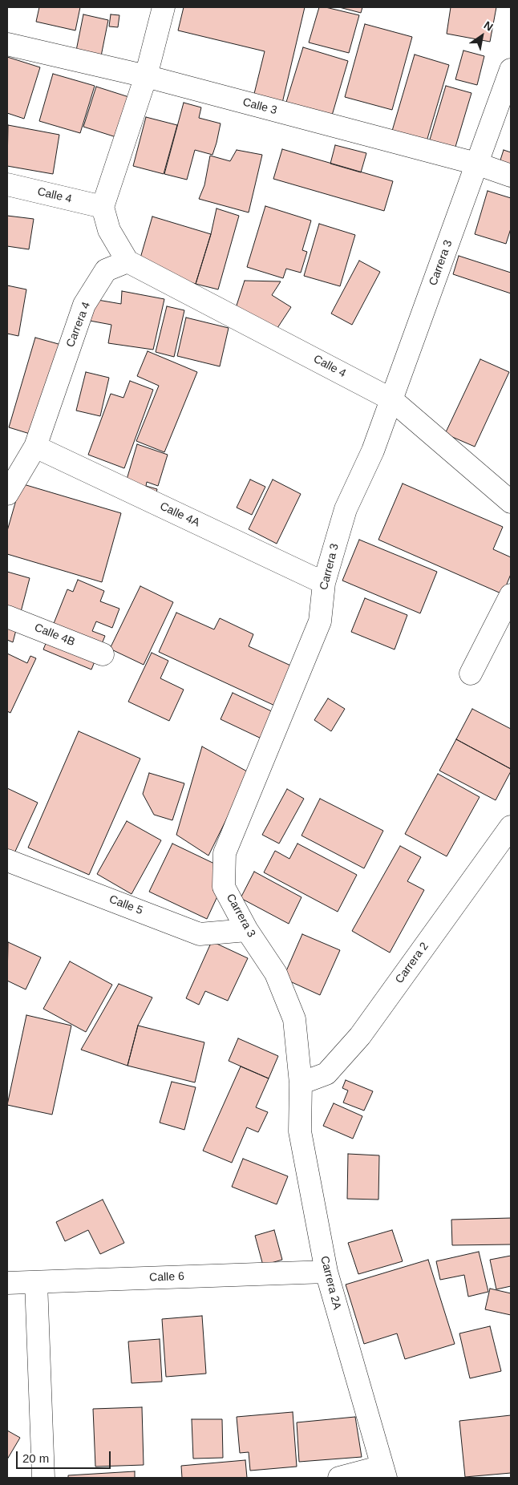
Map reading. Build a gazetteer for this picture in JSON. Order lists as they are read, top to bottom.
{
  "streets": {
    "street": [
      "Calle 3",
      "Calle 4",
      "Carrera 3",
      "Carrera 4",
      "Calle 4A",
      "Calle 4B",
      "Calle 5",
      "Carrera 2",
      "Calle 6",
      "Carrera 2A"
    ]
  },
  "crossings": [
    ["Calle 3", "Carrera 3"],
    ["Calle 4", "Carrera 3"],
    ["Calle 4", "Carrera 4"],
    ["Carrera 3", "Calle 4A"],
    ["Carrera 3", "Calle 5"],
    ["Carrera 3", "Carrera 2"],
    ["Carrera 3", "Carrera 2A"],
    ["Carrera 4", "Calle 4A"],
    ["Carrera 2", "Carrera 2A"],
    ["Calle 6", "Carrera 2A"]
  ],
  "scale_bar": "20 m",
  "north": "top right"
}
